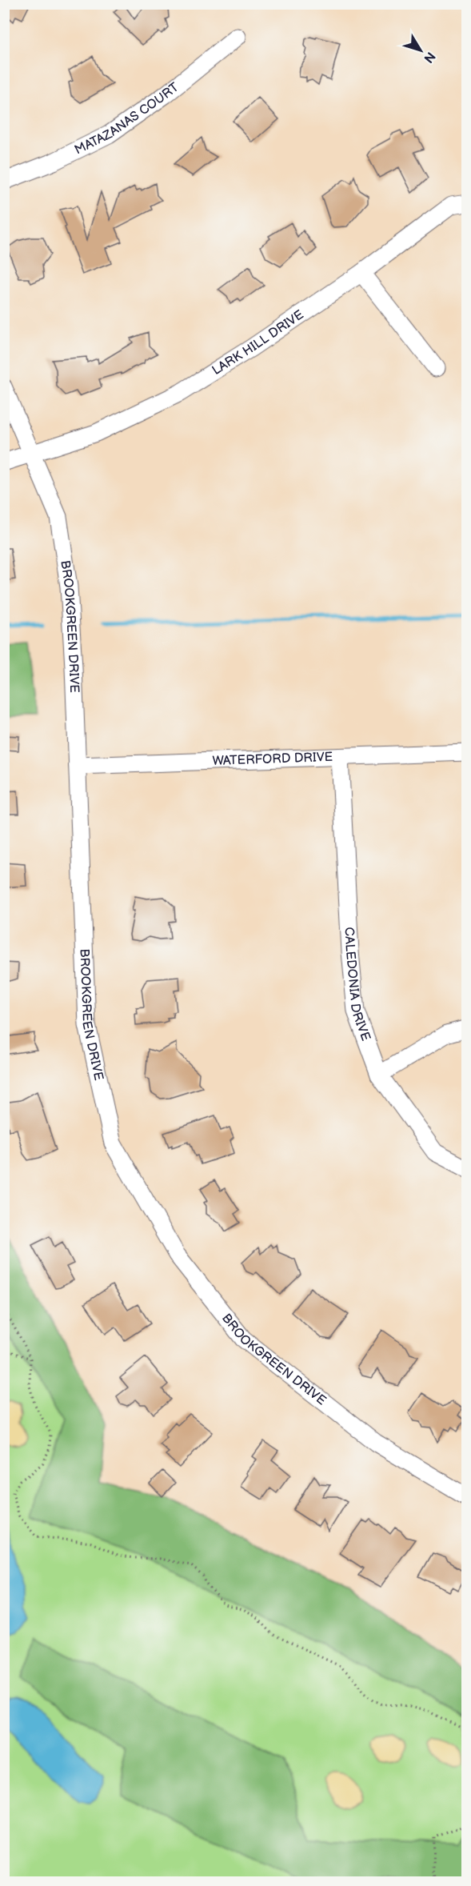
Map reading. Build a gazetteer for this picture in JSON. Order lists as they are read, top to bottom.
{
  "streets": {
    "street": [
      "MATAZANAS COURT",
      "LARK HILL DRIVE",
      "BROOKGREEN DRIVE",
      "WATERFORD DRIVE",
      "CALEDONIA DRIVE"
    ]
  },
  "crossings": [
    ["LARK HILL DRIVE", "BROOKGREEN DRIVE"],
    ["BROOKGREEN DRIVE", "WATERFORD DRIVE"],
    ["WATERFORD DRIVE", "CALEDONIA DRIVE"]
  ],
  "north": "bottom right"
}
